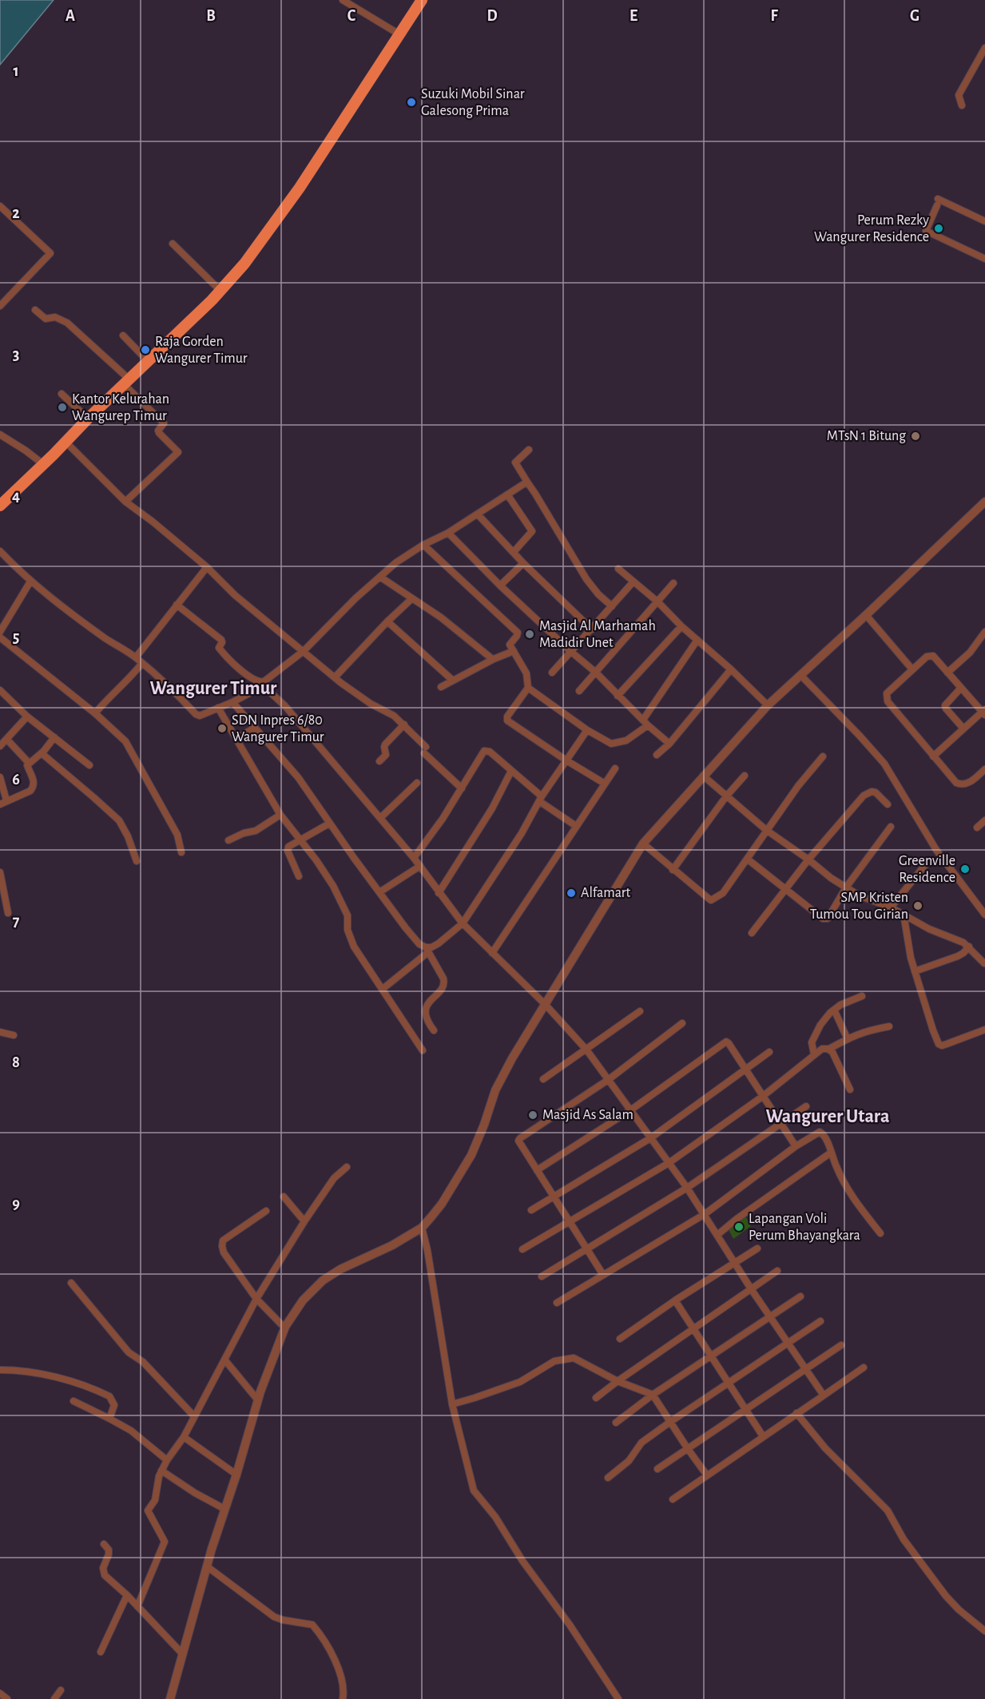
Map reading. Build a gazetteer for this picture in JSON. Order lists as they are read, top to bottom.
{
  "districts": ["Wangurer Timur", "Wangurer Utara"],
  "places": [
    "Suzuki Mobil Sinar Galesong Prima",
    "Perum Rezky Wangurer Residence",
    "Raja Gorden Wangurer Timur",
    "Kantor Kelurahan Wangurep Timur",
    "MTsN 1 Bitung",
    "Masjid Al Marhamah Madidir Unet",
    "SDN Inpres 6/80 Wangurer Timur",
    "Greenville Residence",
    "Alfamart",
    "SMP Kristen Tumou Tou Girian",
    "Masjid As Salam",
    "Lapangan Voli Perum Bhayangkara"
  ],
  "grid": {
    "columns": [
      "A",
      "B",
      "C",
      "D",
      "E",
      "F",
      "G"
    ],
    "rows": [
      "1",
      "2",
      "3",
      "4",
      "5",
      "6",
      "7",
      "8",
      "9"
    ]
  }
}
